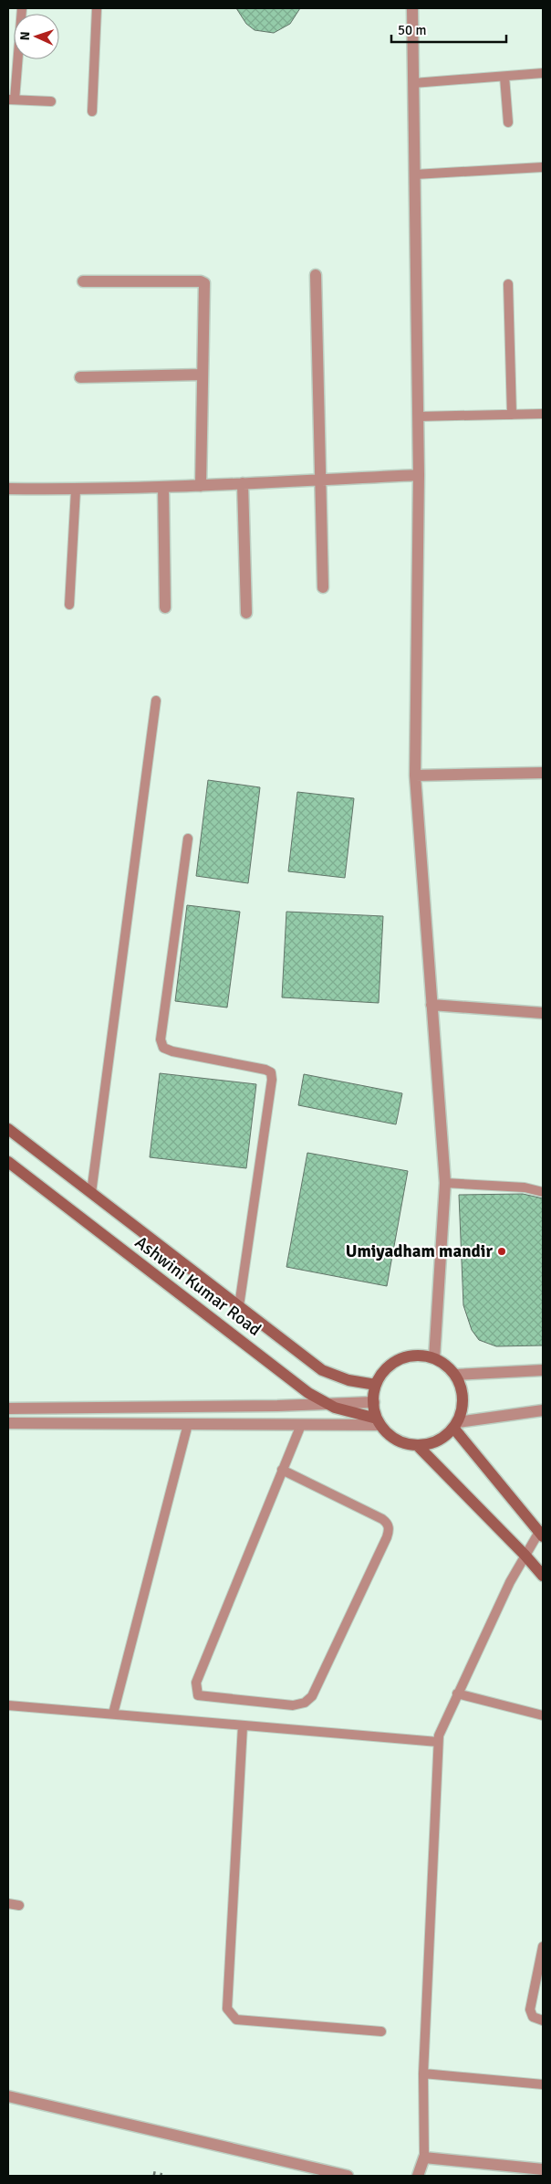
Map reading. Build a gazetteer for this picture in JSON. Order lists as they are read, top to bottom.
{
  "streets": {
    "main road": ["Ashwini Kumar Road"]
  },
  "places": ["Umiyadham mandir"],
  "scale_bar": "50 m",
  "north": "left"
}
